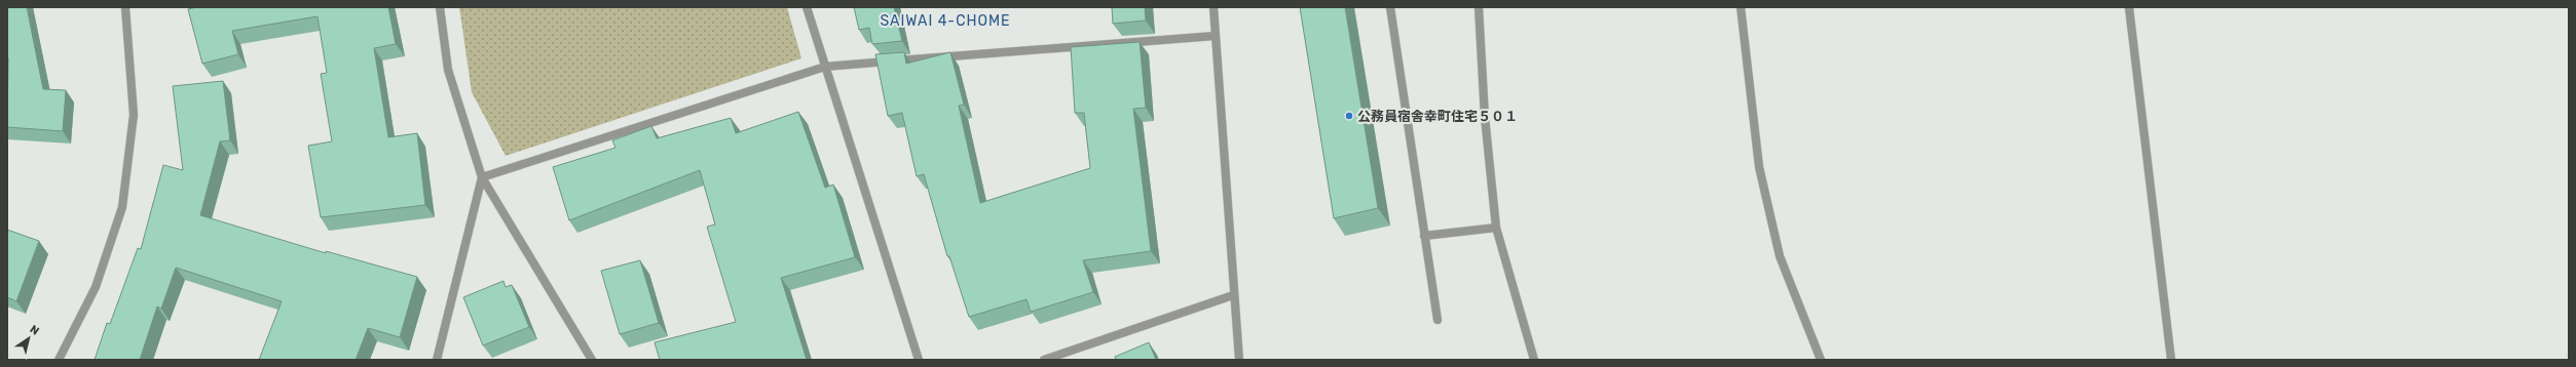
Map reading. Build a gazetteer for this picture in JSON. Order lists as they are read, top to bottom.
{
  "districts": ["SAIWAI 4-CHOME"],
  "places": ["公務員宿舎幸町住宅５０１"],
  "north": "top right"
}
